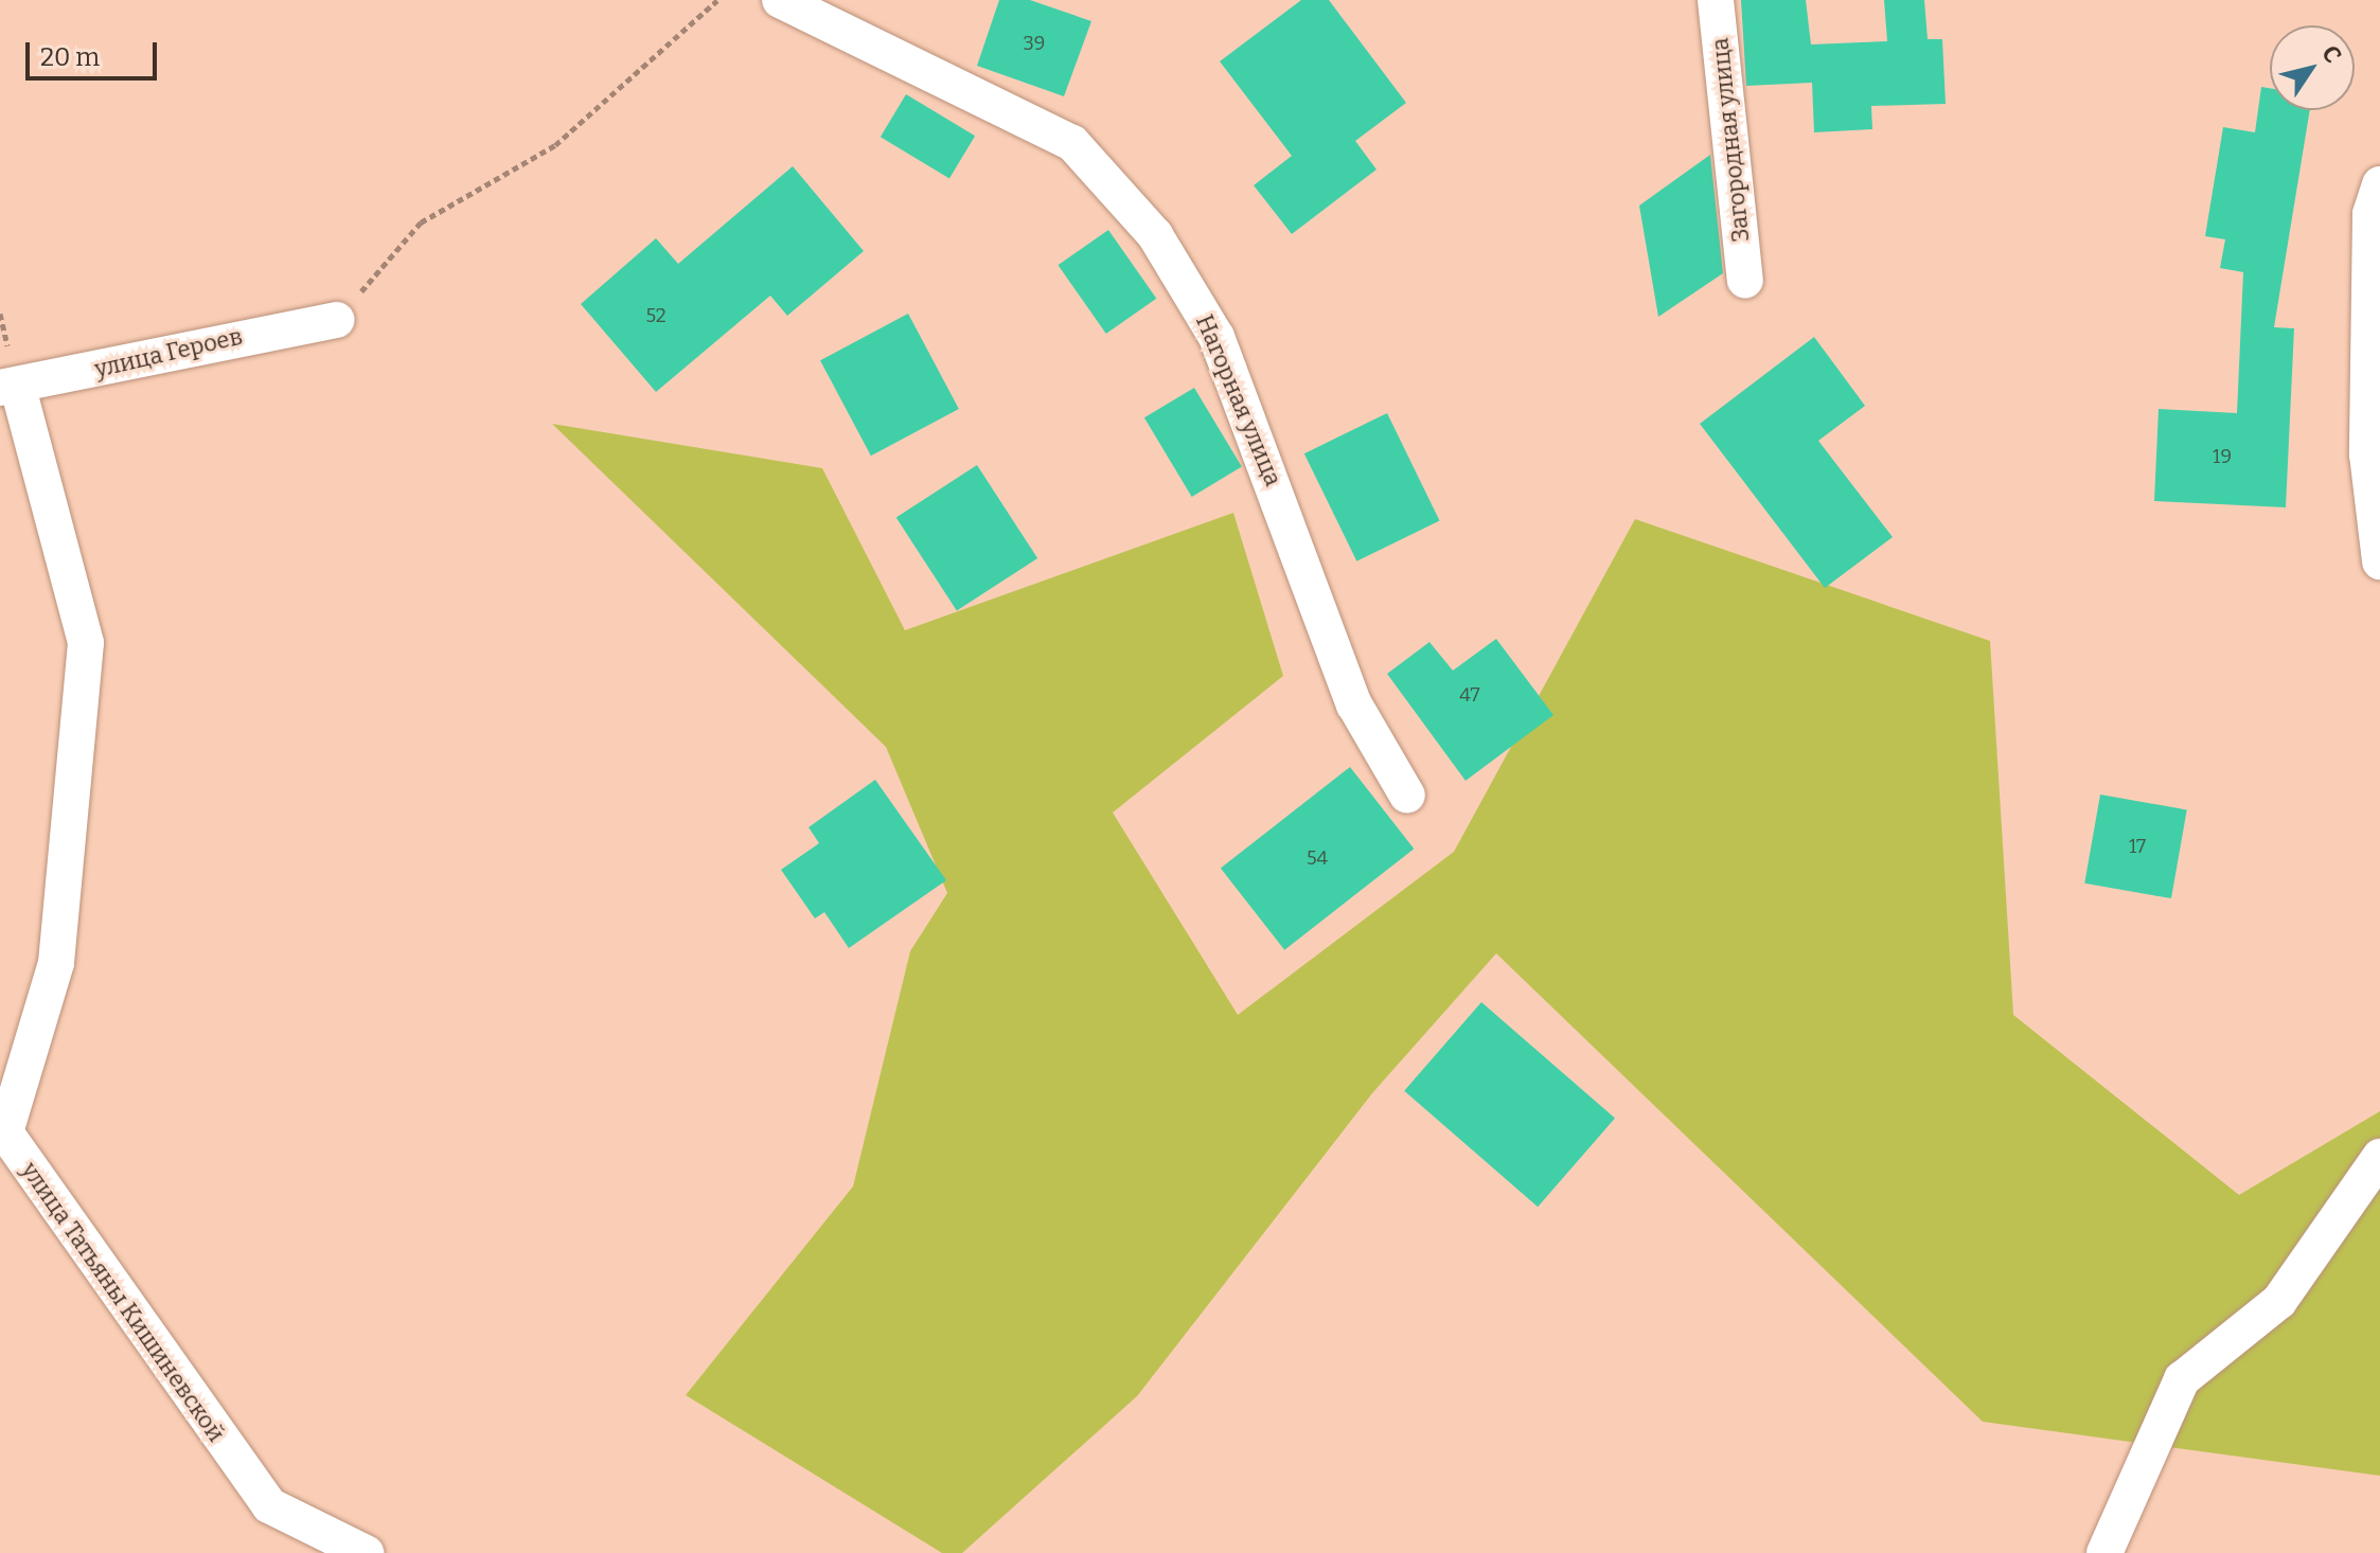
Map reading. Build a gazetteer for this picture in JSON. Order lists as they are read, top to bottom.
{
  "streets": {
    "street": [
      "Загородная улица",
      "улица Героев",
      "Нагорная улица",
      "улица Татьяны Кишиневской"
    ]
  },
  "crossings": [
    ["улица Героев", "улица Татьяны Кишиневской"]
  ],
  "house_numbers": [
    "39",
    "52",
    "19",
    "47",
    "17",
    "54"
  ],
  "scale_bar": "20 m",
  "north": "top right"
}
